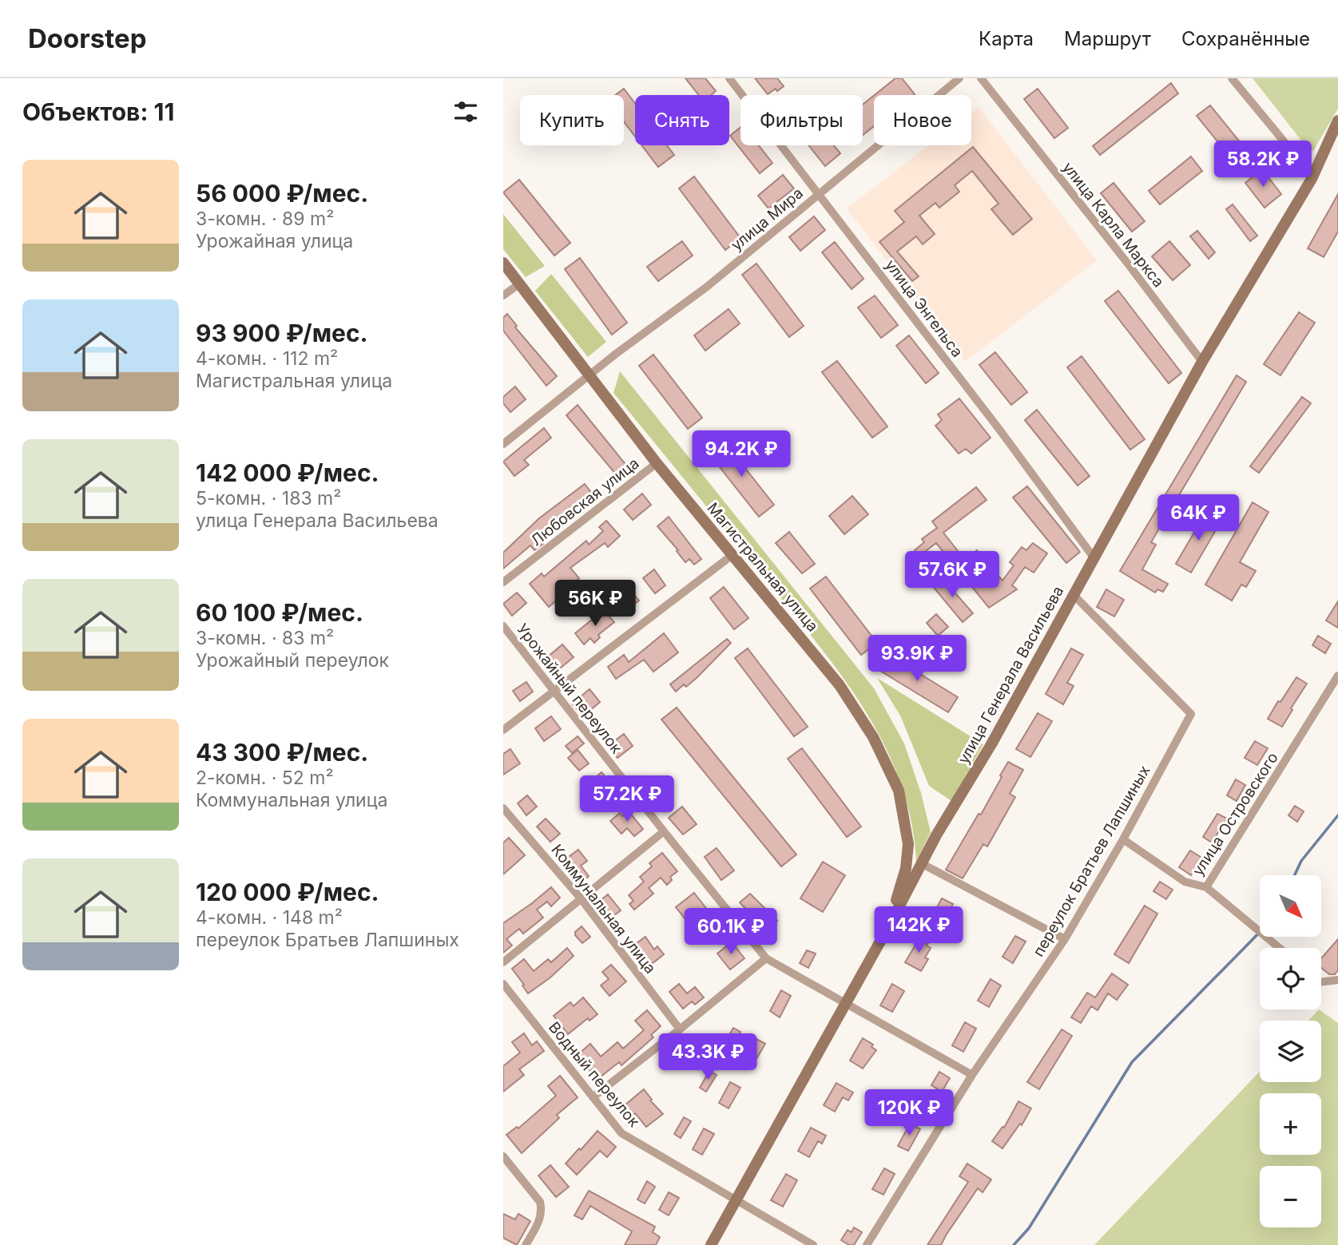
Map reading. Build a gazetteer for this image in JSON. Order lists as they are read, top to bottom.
{
  "streets": {
    "main road": ["Магистральная улица", "улица Генерала Васильева"],
    "street": [
      "улица Мира",
      "улица Карла Маркса",
      "улица Энгельса",
      "Любовская улица",
      "Урожайный переулок",
      "улица Островского",
      "переулок Братьев Лапшиных",
      "Коммунальная улица",
      "Водный переулок"
    ]
  },
  "crossings": [
    ["улица Мира", "улица Энгельса"],
    ["улица Мира", "Магистральная улица"],
    ["улица Карла Маркса", "улица Генерала Васильева"],
    ["улица Энгельса", "улица Генерала Васильева"],
    ["Любовская улица", "Магистральная улица"],
    ["Магистральная улица", "улица Генерала Васильева"],
    ["улица Генерала Васильева", "Урожайный переулок"],
    ["улица Генерала Васильева", "переулок Братьев Лапшиных"],
    ["улица Генерала Васильева", "Водный переулок"],
    ["Урожайный переулок", "переулок Братьев Лапшиных"],
    ["улица Островского", "переулок Братьев Лапшиных"]
  ],
  "north": "bottom right",
  "page": {
    "header": "Doorstep",
    "nav": ["Карта", "Маршрут", "Сохранённые"],
    "heading": "Объектов: 11",
    "chip": [
      "Купить",
      "Снять",
      "Фильтры",
      "Новое"
    ],
    "price": [
      "58.2K ₽",
      "94.2K ₽",
      "64K ₽",
      "57.6K ₽",
      "56K ₽",
      "93.9K ₽",
      "57.2K ₽",
      "142K ₽",
      "60.1K ₽",
      "43.3K ₽",
      "120K ₽"
    ],
    "list": [
      {
        "name": "56 000 ₽/мес.",
        "note": "3-комн. · 89 m² · Урожайная улица"
      },
      {
        "name": "93 900 ₽/мес.",
        "note": "4-комн. · 112 m² · Магистральная улица"
      },
      {
        "name": "142 000 ₽/мес.",
        "note": "5-комн. · 183 m² · улица Генерала Васильева"
      },
      {
        "name": "60 100 ₽/мес.",
        "note": "3-комн. · 83 m² · Урожайный переулок"
      },
      {
        "name": "43 300 ₽/мес.",
        "note": "2-комн. · 52 m² · Коммунальная улица"
      },
      {
        "name": "120 000 ₽/мес.",
        "note": "4-комн. · 148 m² · переулок Братьев Лапшиных"
      }
    ],
    "map_buttons": ["+", "−"]
  }
}
